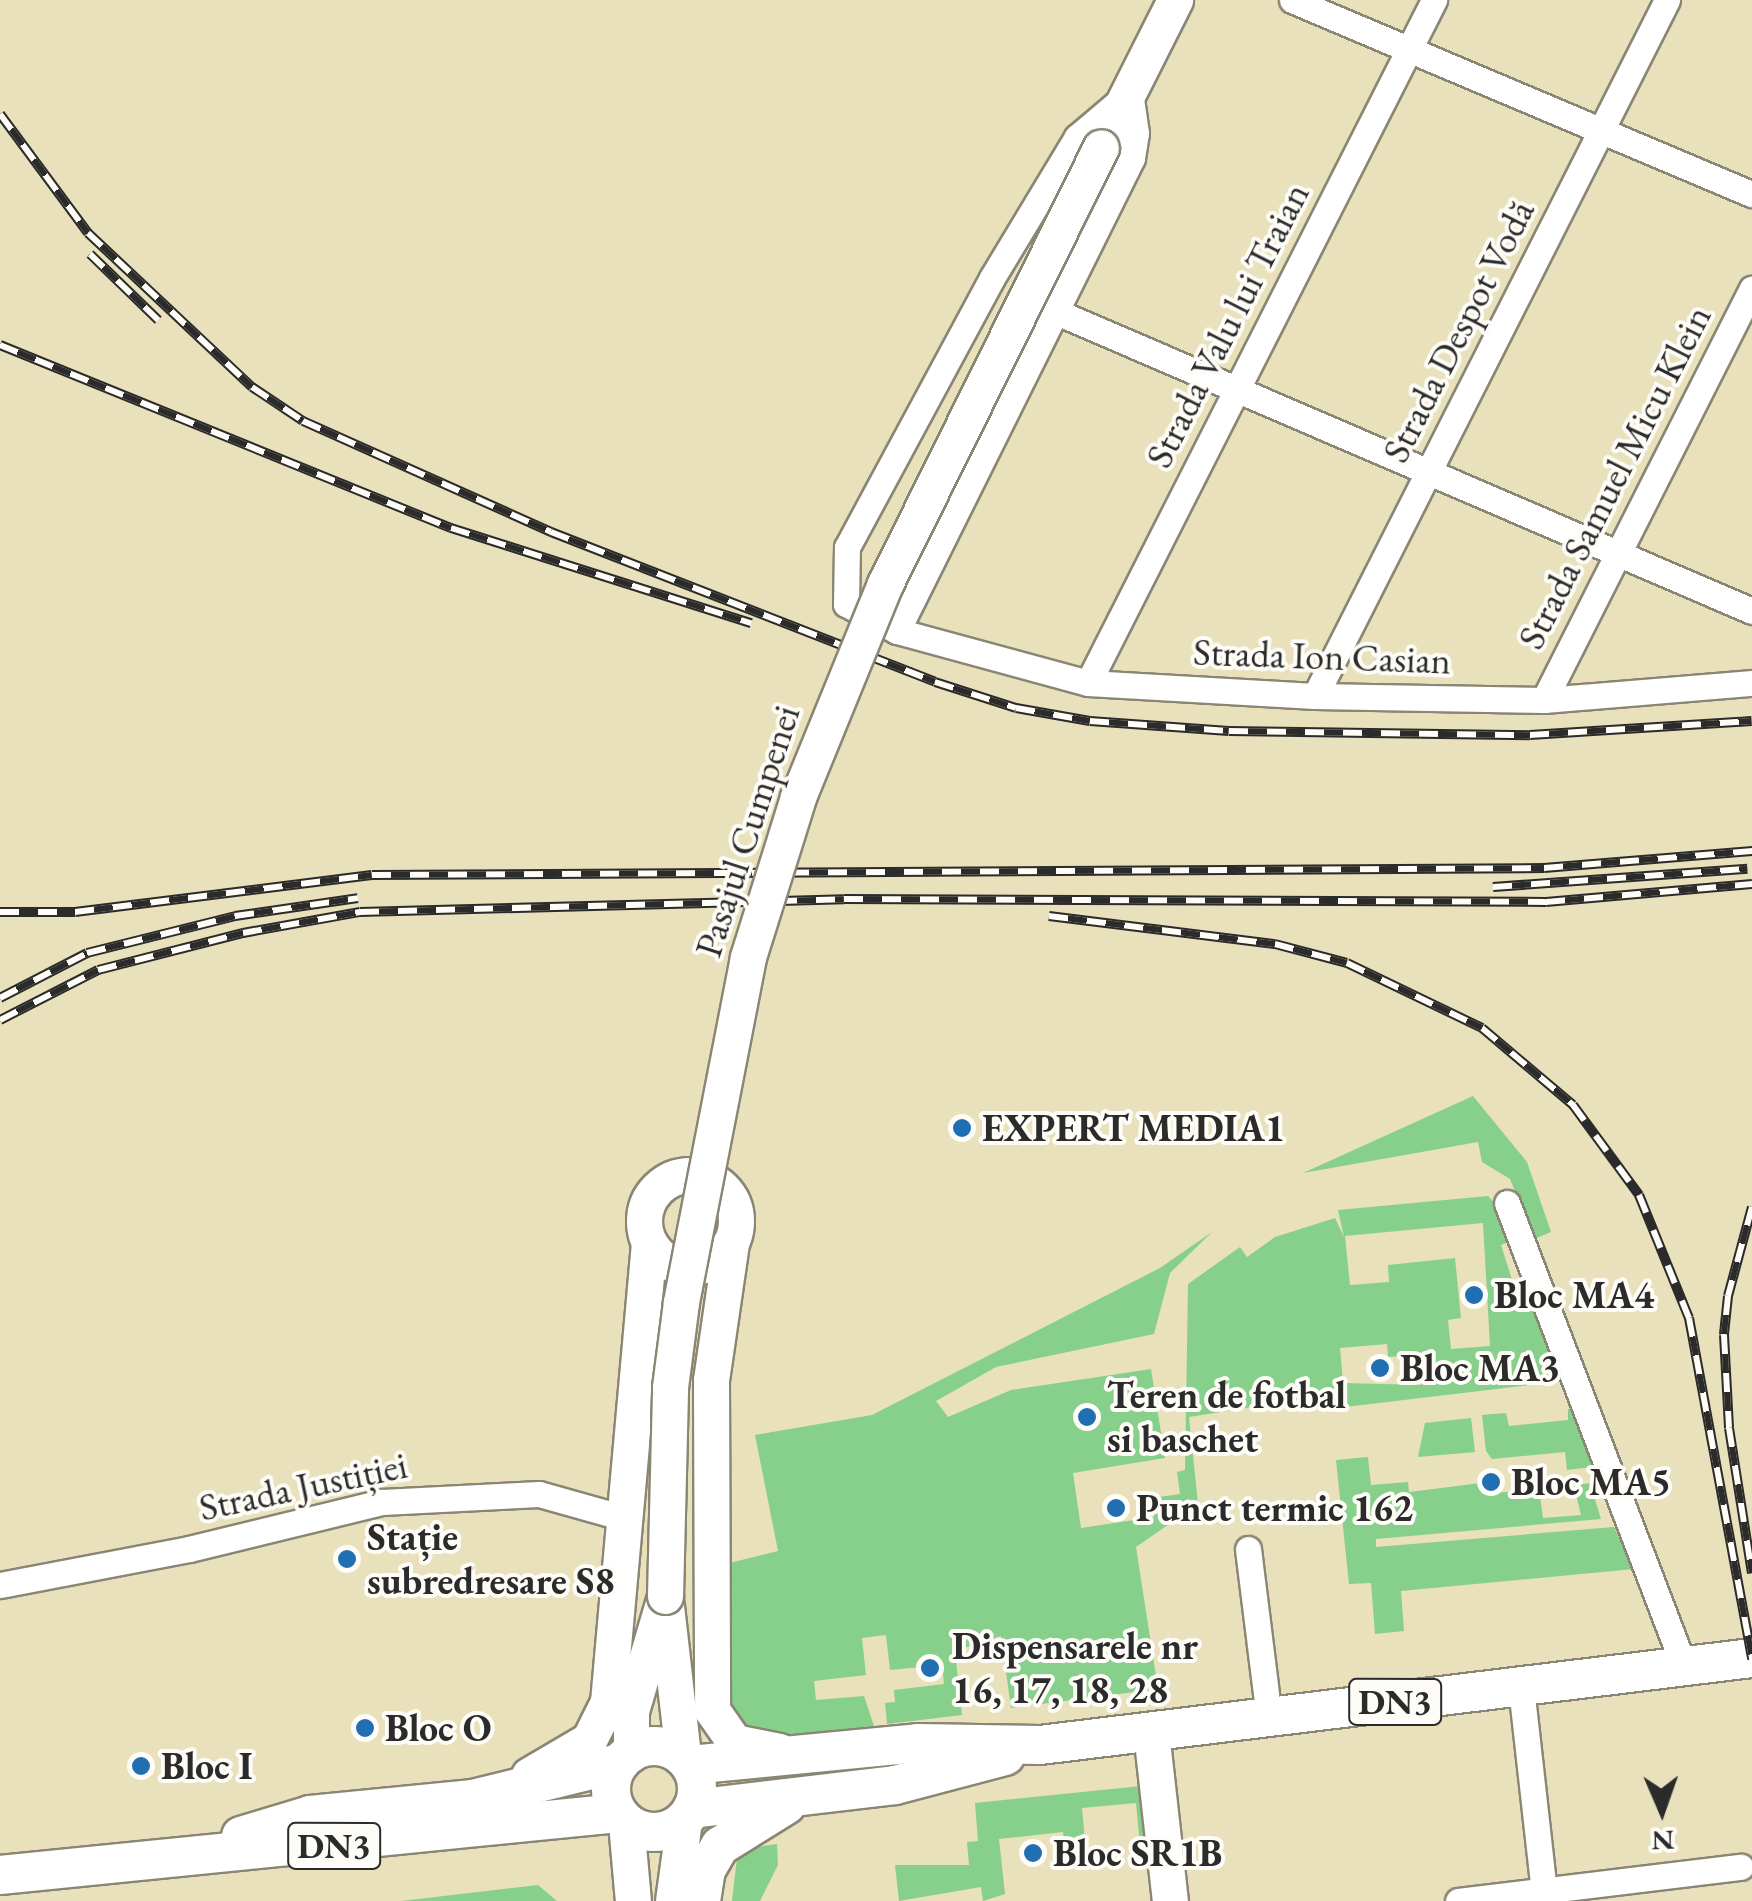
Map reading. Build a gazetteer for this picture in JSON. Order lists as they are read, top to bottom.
{
  "streets": {
    "main road": ["Pasajul Cumpenei", "DN3"],
    "street": [
      "Strada Valu lui Traian",
      "Strada Despot Vodă",
      "Strada Samuel Micu Klein",
      "Strada Ion Casian",
      "Strada Justiției"
    ]
  },
  "crossings": [
    ["Strada Valu lui Traian", "Strada Ion Casian"],
    ["Strada Despot Vodă", "Strada Ion Casian"],
    ["Strada Samuel Micu Klein", "Strada Ion Casian"],
    ["Strada Ion Casian", "Pasajul Cumpenei"]
  ],
  "places": [
    "EXPERT MEDIA1",
    "Bloc MA4",
    "Bloc MA3",
    "Teren de fotbal si baschet",
    "Bloc MA5",
    "Punct termic 162",
    "Stație subredresare S8",
    "Dispensarele nr 16, 17, 18, 28",
    "Bloc O",
    "Bloc I",
    "Bloc SR1B"
  ],
  "north": "bottom"
}
